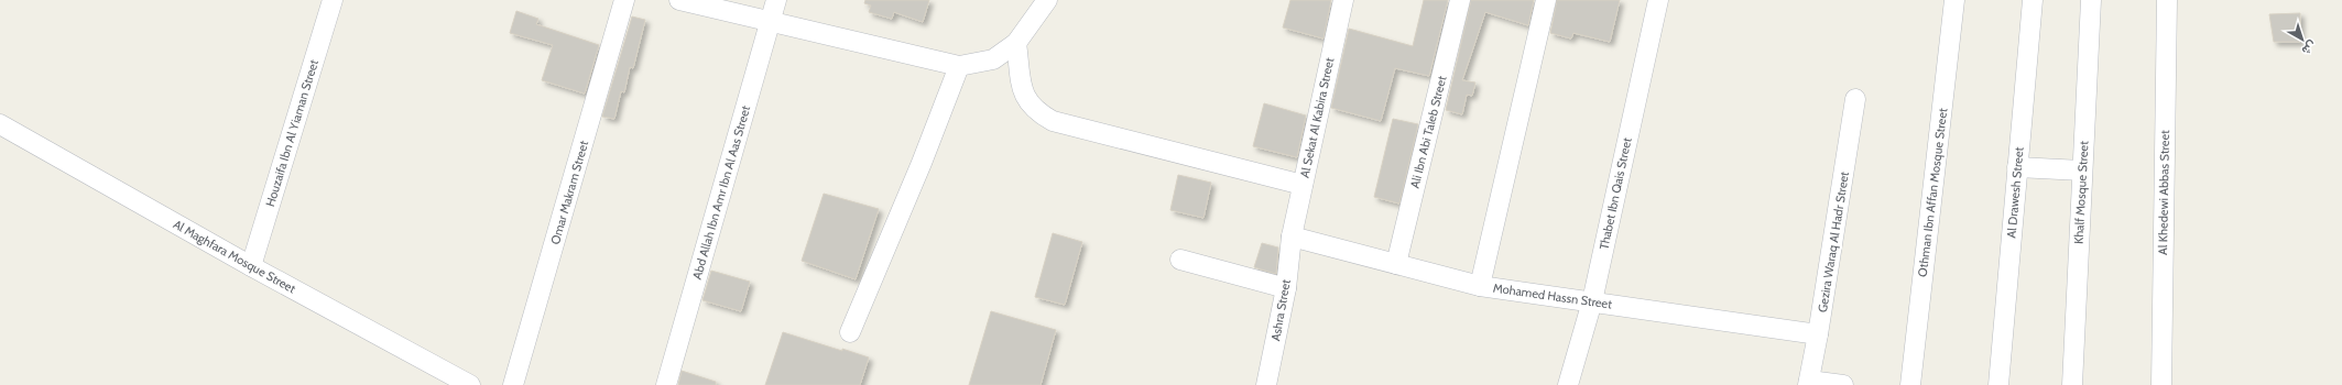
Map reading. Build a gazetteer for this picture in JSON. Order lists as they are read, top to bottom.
{
  "streets": {
    "street": [
      "Al Sekat Al Kabira Street",
      "Ali Ibn Abi Taleb Street",
      "Houzaifa Ibn Al Yiaman Street",
      "Omar Makram Street",
      "Abd Allah Ibn Amr Ibn Al Aas Street",
      "Othman Ibn Affan Mosque Street",
      "Al Drawesh Street",
      "Khalf Mosque Street",
      "Al Khedewi Abbas Street",
      "Thabet Ibn Qais Street",
      "Gezira Waraq Al Hadr Street",
      "Al Maghfara Mosque Street",
      "Mohamed Hassn Street",
      "Ashra Street"
    ]
  },
  "crossings": [
    ["Al Sekat Al Kabira Street", "Mohamed Hassn Street"],
    ["Al Sekat Al Kabira Street", "Ashra Street"],
    ["Ali Ibn Abi Taleb Street", "Mohamed Hassn Street"],
    ["Houzaifa Ibn Al Yiaman Street", "Al Maghfara Mosque Street"],
    ["Thabet Ibn Qais Street", "Mohamed Hassn Street"],
    ["Gezira Waraq Al Hadr Street", "Mohamed Hassn Street"],
    ["Mohamed Hassn Street", "Ashra Street"]
  ],
  "north": "bottom right"
}
